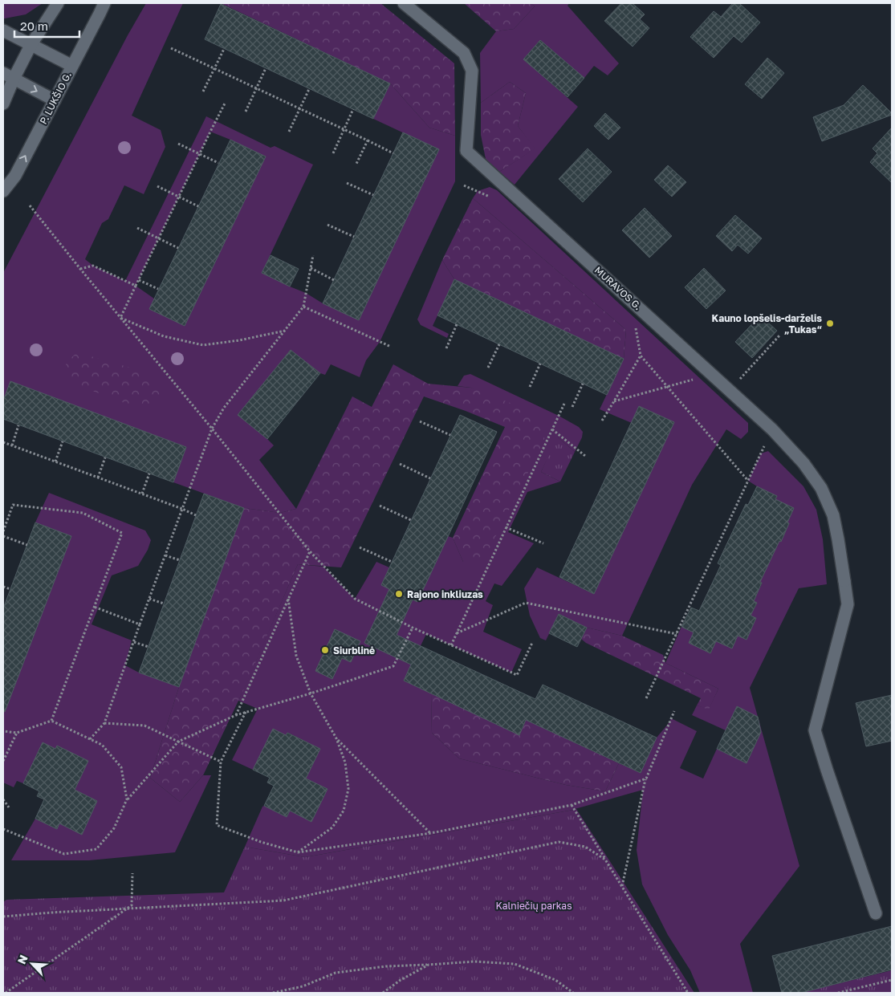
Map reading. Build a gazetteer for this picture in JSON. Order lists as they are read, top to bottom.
{
  "streets": {
    "street": ["P. LUKŠIO G.", "MURAVOS G."]
  },
  "one_way": ["P. LUKŠIO G."],
  "parks": ["Kalniečių parkas"],
  "places": ["Kauno lopšelis-darželis „Tukas“", "Rajono inkliuzas", "Siurblinė"],
  "scale_bar": "20 m",
  "north": "top left"
}
